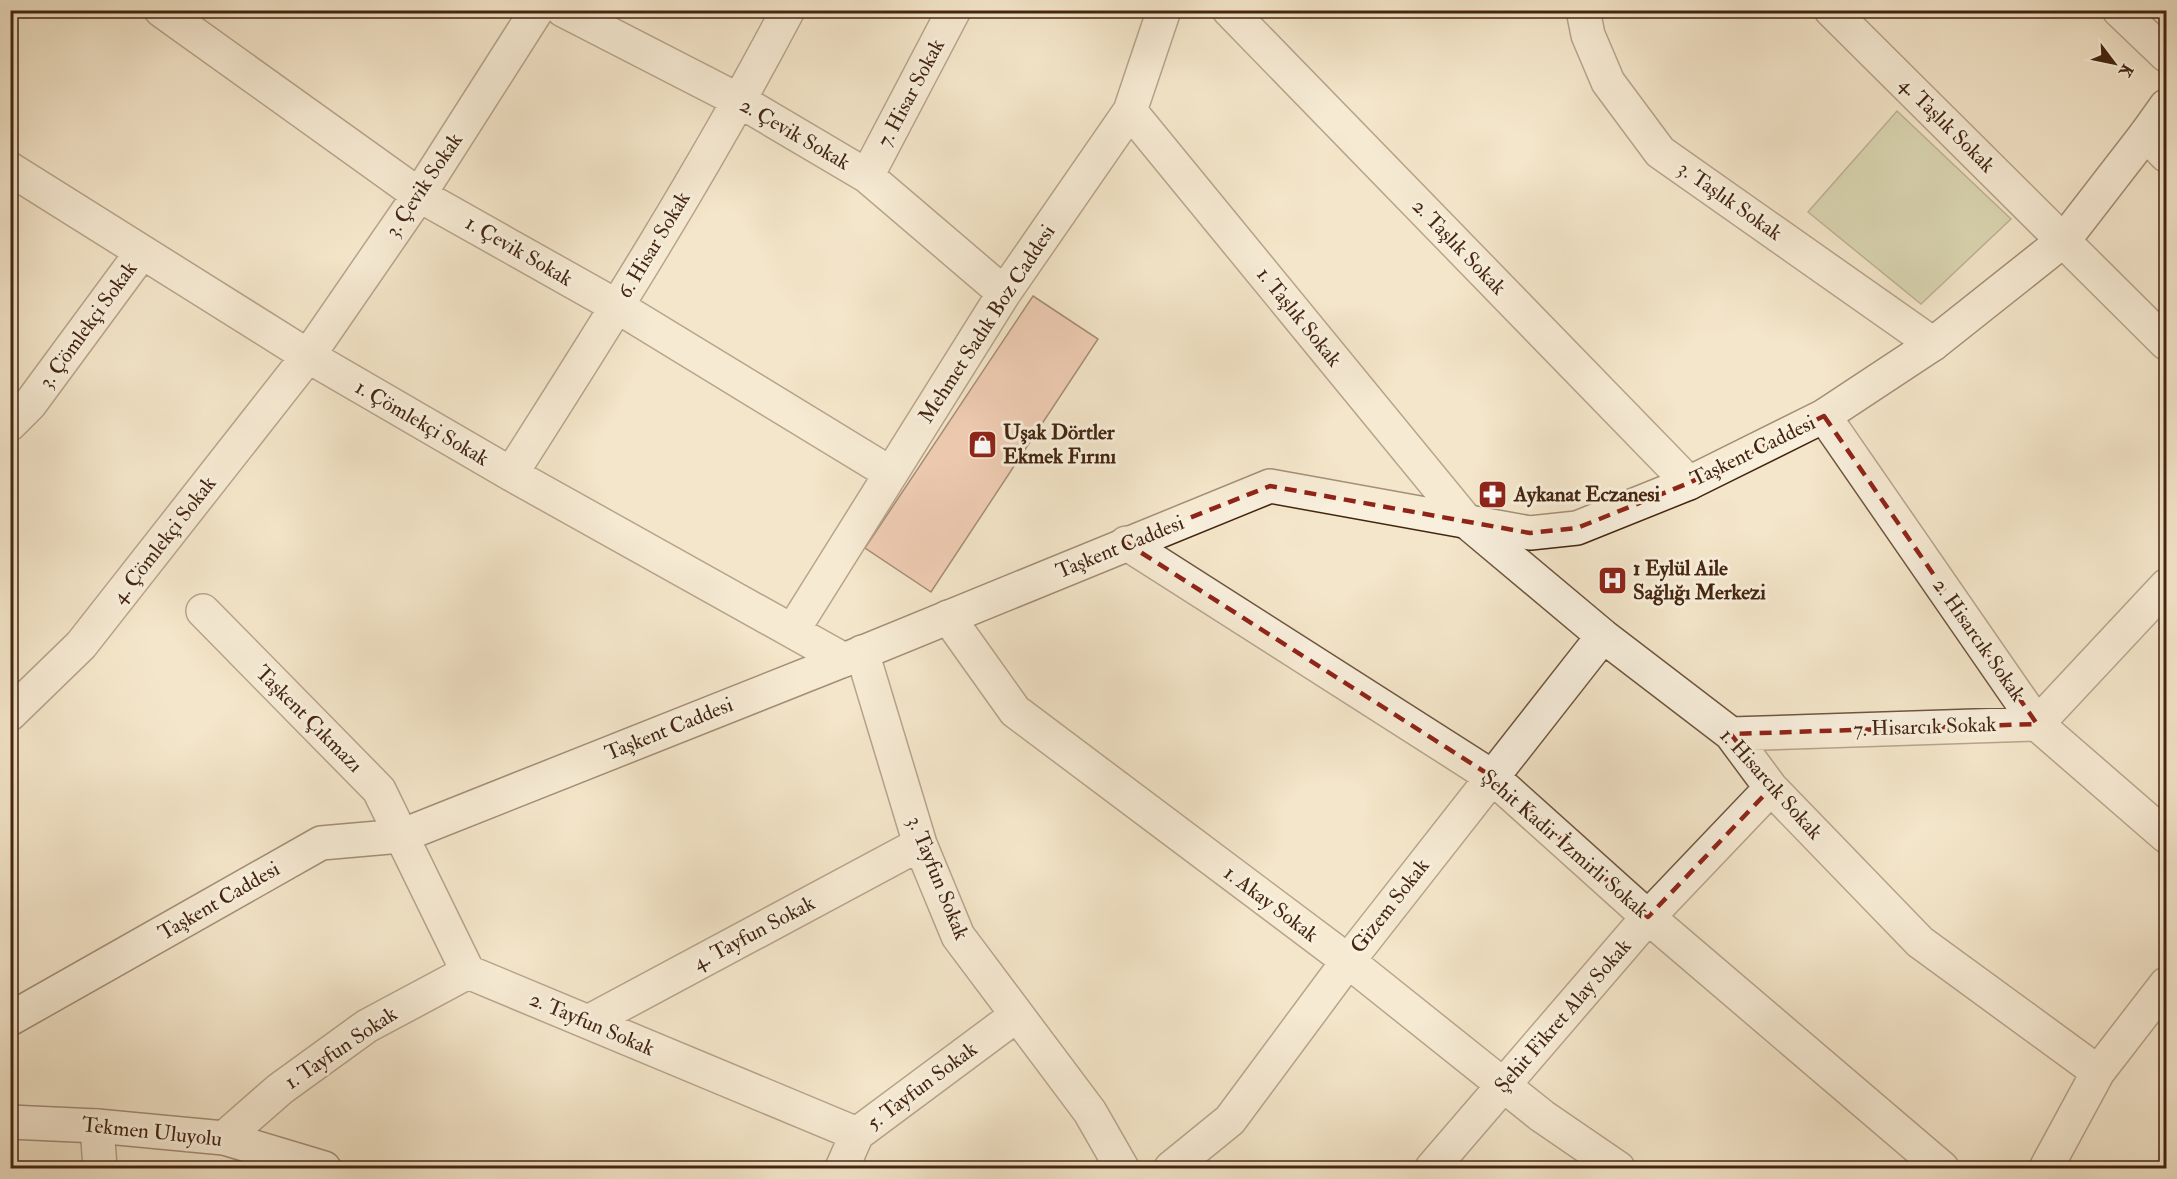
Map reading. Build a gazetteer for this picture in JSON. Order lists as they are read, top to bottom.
{
  "streets": {
    "street": [
      "7. Hisar Sokak",
      "4. Taşlık Sokak",
      "2. Çevik Sokak",
      "3. Çevik Sokak",
      "3. Taşlık Sokak",
      "6. Hisar Sokak",
      "2. Taşlık Sokak",
      "1. Çevik Sokak",
      "1. Taşlık Sokak",
      "Mehmet Sadık Boz Caddesi",
      "3. Çömlekçi Sokak",
      "1. Çömlekçi Sokak",
      "Taşkent Caddesi",
      "4. Çömlekçi Sokak",
      "2. Hisarcık Sokak",
      "Taşkent Çıkmazı",
      "7. Hisarcık Sokak",
      "1. Hisarcık Sokak",
      "Şehit Kadir İzmirli Sokak",
      "3. Tayfun Sokak",
      "1. Akay Sokak",
      "Gizem Sokak",
      "4. Tayfun Sokak",
      "Şehit Fikret Alay Sokak",
      "2. Tayfun Sokak",
      "1. Tayfun Sokak",
      "5. Tayfun Sokak",
      "Tekmen Uluyolu"
    ]
  },
  "crossings": [
    ["7. Hisar Sokak", "2. Çevik Sokak"],
    ["4. Taşlık Sokak", "Taşkent Caddesi"],
    ["2. Çevik Sokak", "6. Hisar Sokak"],
    ["2. Çevik Sokak", "Mehmet Sadık Boz Caddesi"],
    ["3. Çevik Sokak", "1. Çevik Sokak"],
    ["3. Çevik Sokak", "1. Çömlekçi Sokak"],
    ["3. Çevik Sokak", "4. Çömlekçi Sokak"],
    ["3. Taşlık Sokak", "Taşkent Caddesi"],
    ["6. Hisar Sokak", "1. Çevik Sokak"],
    ["6. Hisar Sokak", "1. Çömlekçi Sokak"],
    ["2. Taşlık Sokak", "Taşkent Caddesi"],
    ["1. Çevik Sokak", "Mehmet Sadık Boz Caddesi"],
    ["1. Taşlık Sokak", "Mehmet Sadık Boz Caddesi"],
    ["1. Taşlık Sokak", "Taşkent Caddesi"],
    ["1. Taşlık Sokak", "1. Hisarcık Sokak"],
    ["Mehmet Sadık Boz Caddesi", "1. Çömlekçi Sokak"],
    ["3. Çömlekçi Sokak", "1. Çömlekçi Sokak"],
    ["1. Çömlekçi Sokak", "Taşkent Caddesi"],
    ["1. Çömlekçi Sokak", "4. Çömlekçi Sokak"],
    ["1. Çömlekçi Sokak", "3. Tayfun Sokak"],
    ["Taşkent Caddesi", "2. Hisarcık Sokak"],
    ["Taşkent Caddesi", "Taşkent Çıkmazı"],
    ["Taşkent Caddesi", "1. Hisarcık Sokak"],
    ["Taşkent Caddesi", "Şehit Kadir İzmirli Sokak"],
    ["Taşkent Caddesi", "3. Tayfun Sokak"],
    ["Taşkent Caddesi", "1. Akay Sokak"],
    ["2. Hisarcık Sokak", "7. Hisarcık Sokak"],
    ["7. Hisarcık Sokak", "1. Hisarcık Sokak"],
    ["1. Hisarcık Sokak", "Gizem Sokak"],
    ["1. Hisarcık Sokak", "Şehit Fikret Alay Sokak"],
    ["Şehit Kadir İzmirli Sokak", "Gizem Sokak"],
    ["Şehit Kadir İzmirli Sokak", "Şehit Fikret Alay Sokak"],
    ["3. Tayfun Sokak", "4. Tayfun Sokak"],
    ["3. Tayfun Sokak", "5. Tayfun Sokak"],
    ["1. Akay Sokak", "Gizem Sokak"],
    ["1. Akay Sokak", "Şehit Fikret Alay Sokak"],
    ["4. Tayfun Sokak", "2. Tayfun Sokak"],
    ["2. Tayfun Sokak", "1. Tayfun Sokak"],
    ["2. Tayfun Sokak", "5. Tayfun Sokak"],
    ["1. Tayfun Sokak", "Tekmen Uluyolu"]
  ],
  "places": {
    "shop": ["Uşak Dörtler Ekmek Fırını"],
    "pharmacy": ["Aykanat Eczanesi"],
    "hospital": ["1 Eylül Aile Sağlığı Merkezi"]
  },
  "north": "bottom right"
}
